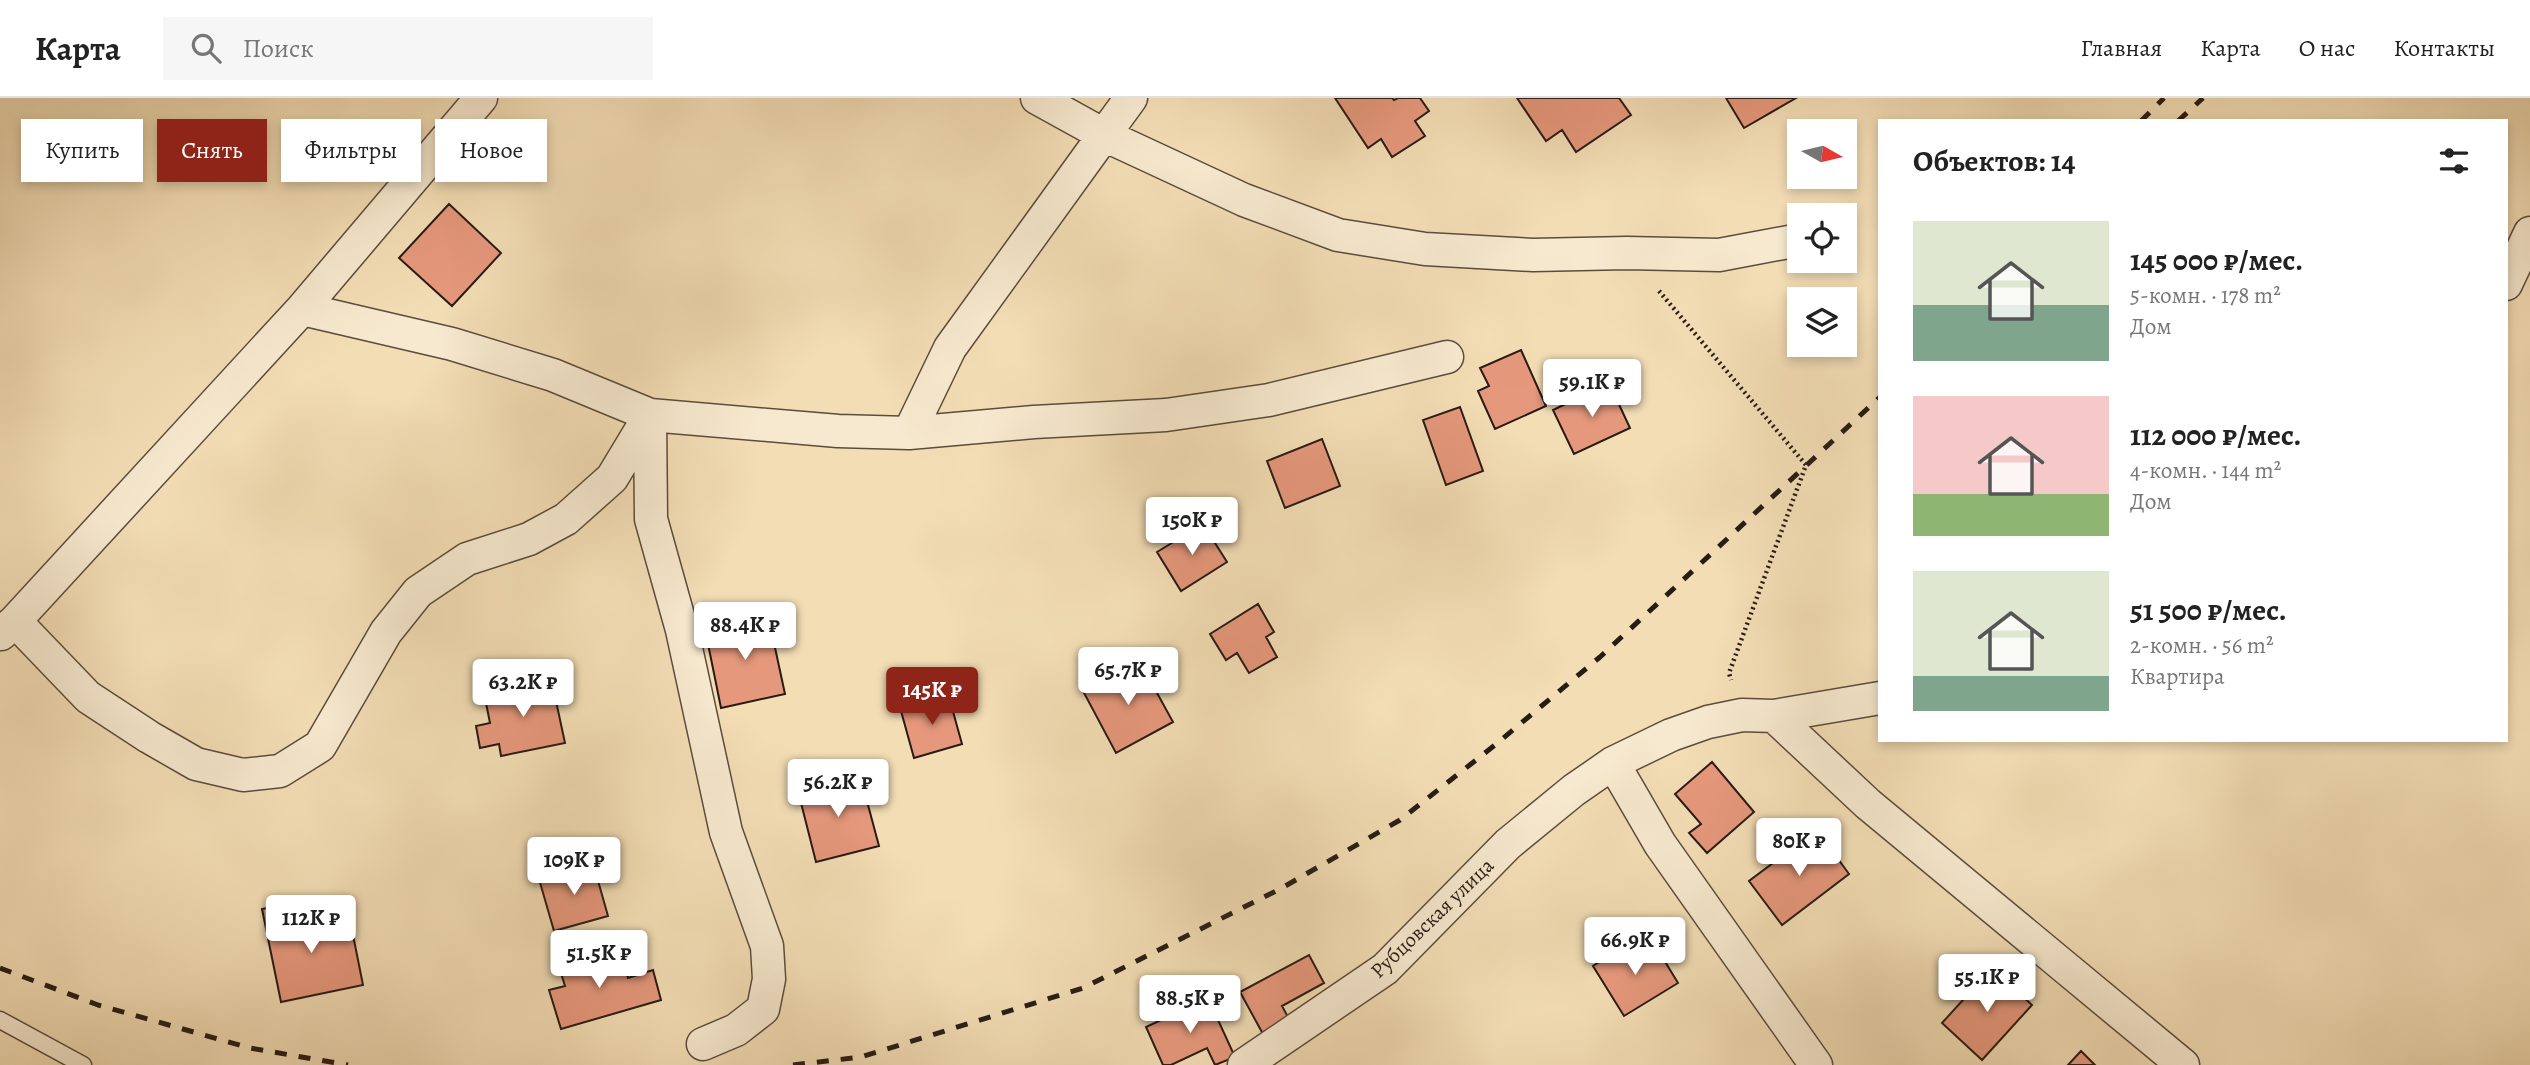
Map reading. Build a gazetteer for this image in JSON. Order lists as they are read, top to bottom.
{
  "streets": {
    "street": ["Рубцовская улица"]
  },
  "north": "right",
  "page": {
    "header": "Карта",
    "search": "Поиск",
    "nav": [
      "Главная",
      "Карта",
      "О нас",
      "Контакты"
    ],
    "chip": [
      "Купить",
      "Снять",
      "Фильтры",
      "Новое"
    ],
    "heading": "Объектов: 14",
    "list": [
      {
        "name": "145 000 ₽/мес.",
        "note": "5-комн. · 178 m² · Дом"
      },
      {
        "name": "112 000 ₽/мес.",
        "note": "4-комн. · 144 m² · Дом"
      },
      {
        "name": "51 500 ₽/мес.",
        "note": "2-комн. · 56 m² · Квартира"
      }
    ],
    "price": [
      "59.1K ₽",
      "150K ₽",
      "88.4K ₽",
      "65.7K ₽",
      "63.2K ₽",
      "145K ₽",
      "56.2K ₽",
      "80K ₽",
      "109K ₽",
      "112K ₽",
      "66.9K ₽",
      "51.5K ₽",
      "55.1K ₽",
      "88.5K ₽"
    ]
  }
}
